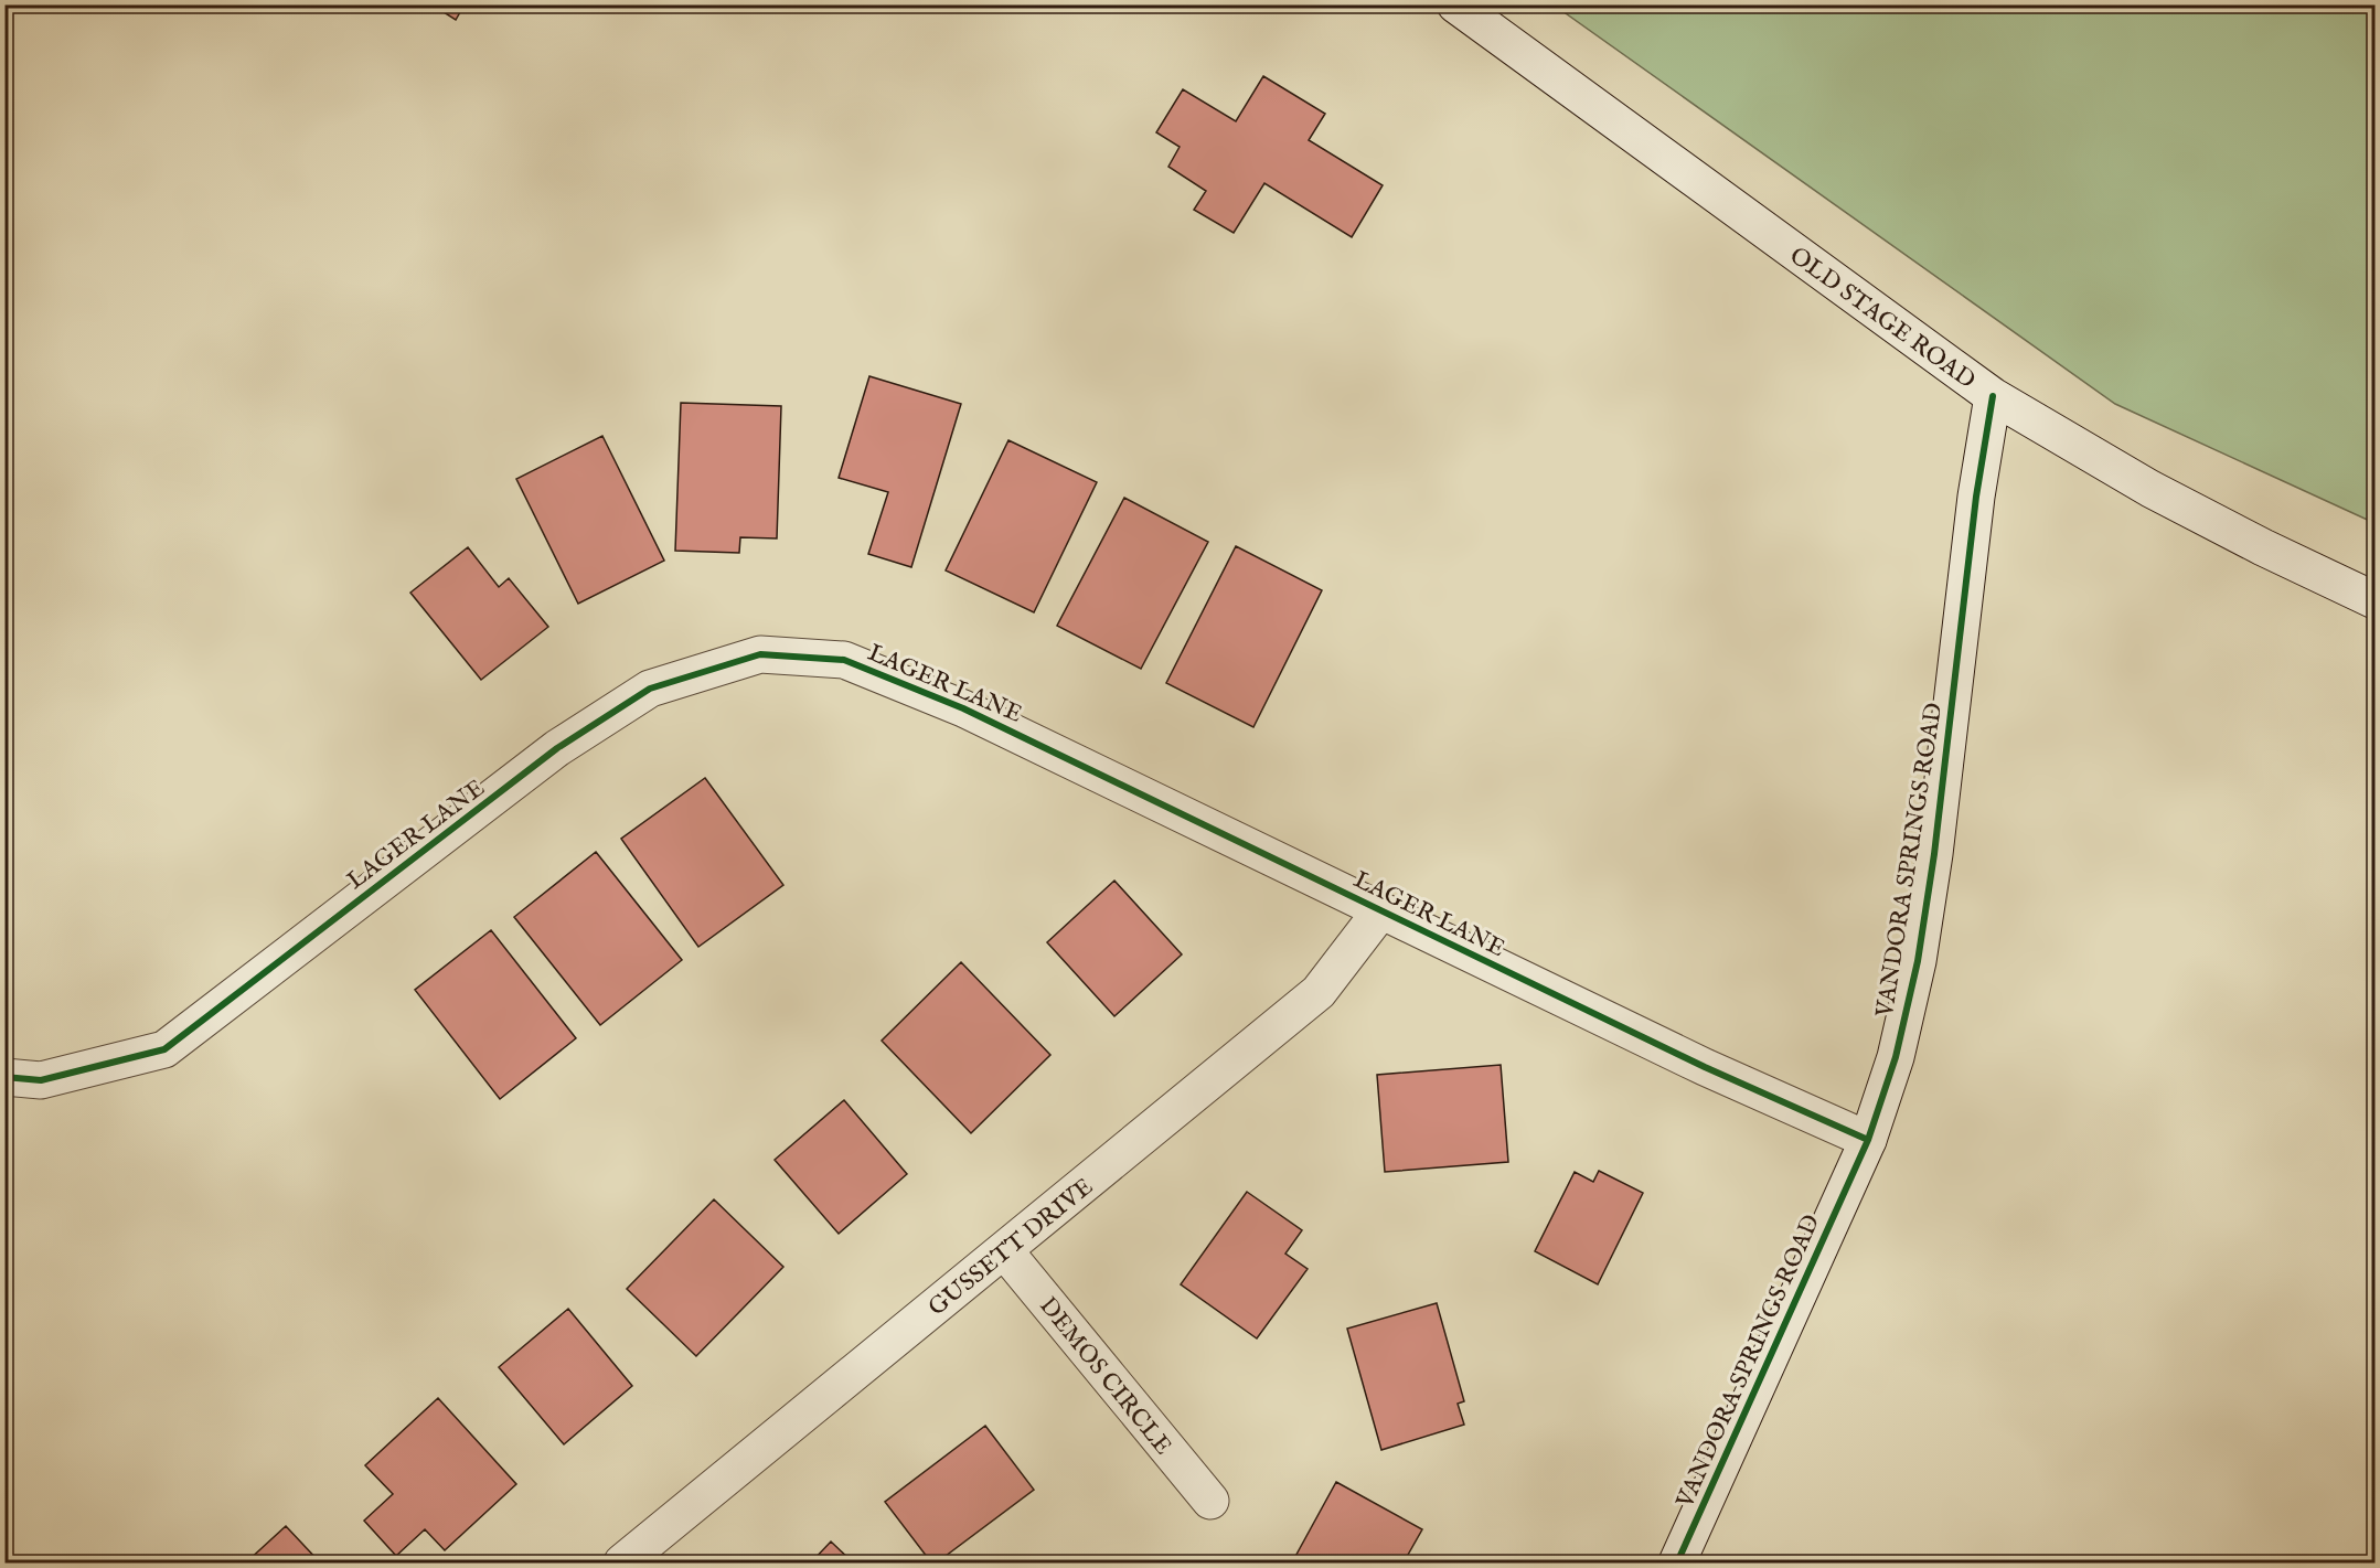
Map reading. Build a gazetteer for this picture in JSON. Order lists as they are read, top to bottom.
{
  "streets": {
    "street": [
      "OLD STAGE ROAD",
      "LAGER LANE",
      "VANDORA SPRINGS ROAD",
      "GUSSETT DRIVE",
      "DEMOS CIRCLE"
    ]
  },
  "crossings": [
    ["OLD STAGE ROAD", "VANDORA SPRINGS ROAD"],
    ["LAGER LANE", "VANDORA SPRINGS ROAD"],
    ["LAGER LANE", "GUSSETT DRIVE"],
    ["GUSSETT DRIVE", "DEMOS CIRCLE"]
  ]
}
